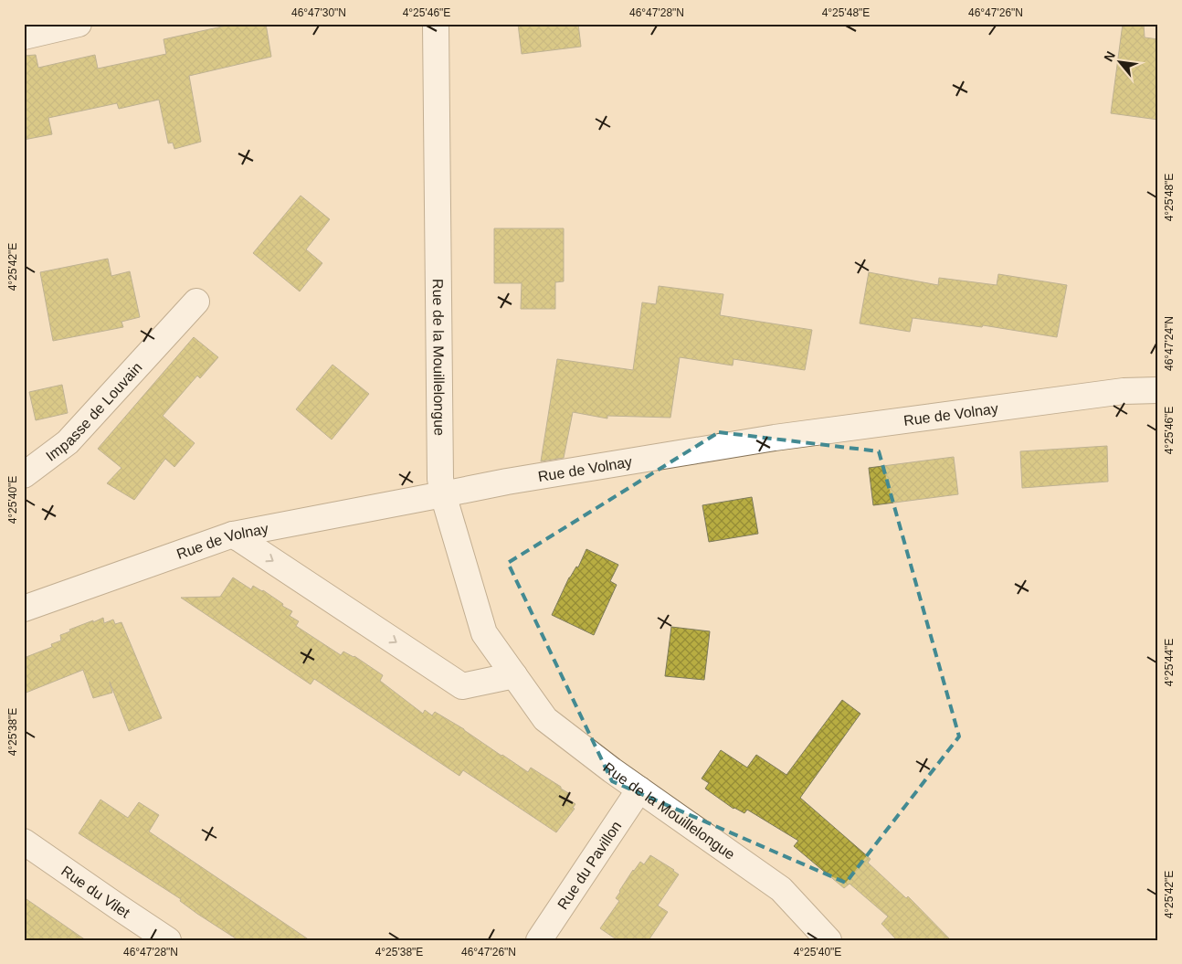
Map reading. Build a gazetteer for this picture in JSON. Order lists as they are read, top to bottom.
{
  "streets": {
    "street": [
      "Rue de la Mouillelongue",
      "Impasse de Louvain",
      "Rue de Volnay",
      "Rue du Pavillon",
      "Rue du Vilet"
    ]
  },
  "crossings": [
    ["Rue de la Mouillelongue", "Rue de Volnay"],
    ["Rue de la Mouillelongue", "Rue du Pavillon"]
  ],
  "north": "top left",
  "coordinates": [
    "46°47'30\"N",
    "4°25'46\"E",
    "46°47'28\"N",
    "4°25'48\"E",
    "46°47'26\"N",
    "4°25'42\"E",
    "46°47'24\"N",
    "4°25'40\"E",
    "4°25'44\"E",
    "4°25'38\"E"
  ]
}
